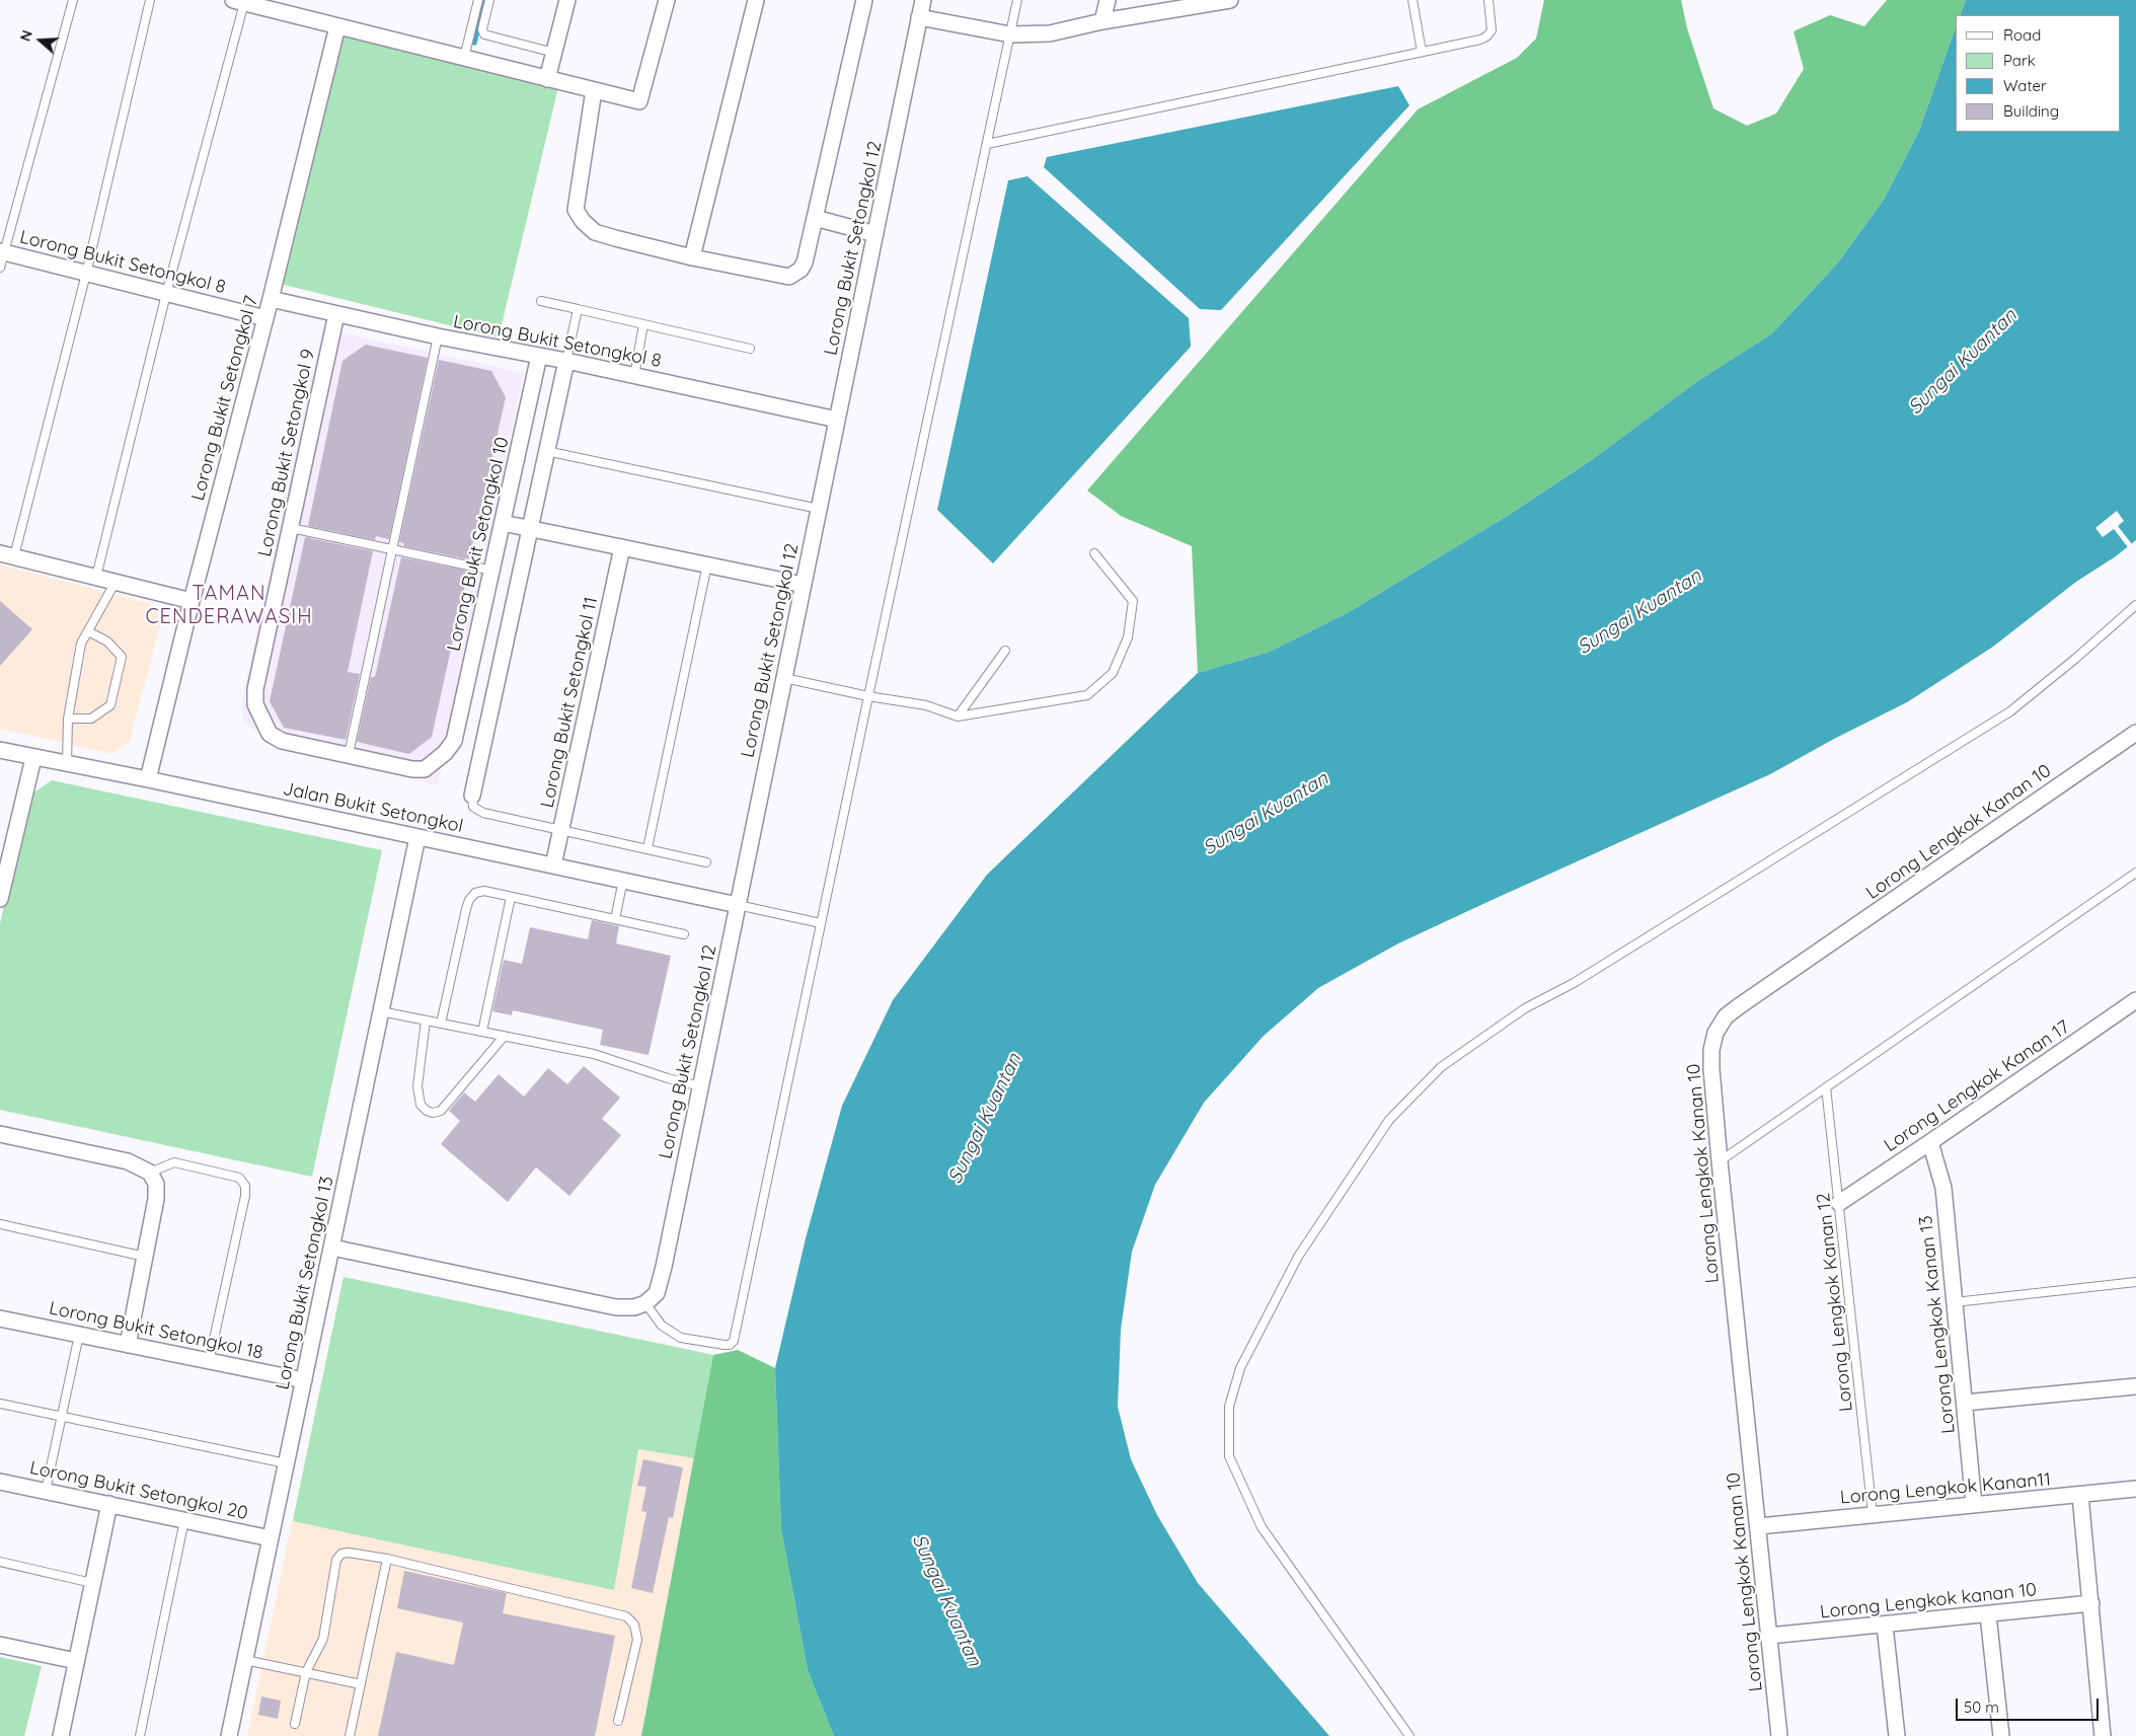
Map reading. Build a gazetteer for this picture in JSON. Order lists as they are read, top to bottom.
{
  "streets": {
    "street": [
      "Lorong Bukit Setongkol 12",
      "Lorong Bukit Setongkol 8",
      "Lorong Bukit Setongkol 7",
      "Lorong Bukit Setongkol 9",
      "Lorong Bukit Setongkol 10",
      "Lorong Bukit Setongkol 11",
      "Jalan Bukit Setongkol",
      "Lorong Lengkok Kanan 10",
      "Lorong Lengkok Kanan 17",
      "Lorong Bukit Setongkol 13",
      "Lorong Lengkok Kanan 13",
      "Lorong Bukit Setongkol 18",
      "Lorong Lengkok Kanan11",
      "Lorong Bukit Setongkol 20",
      "Lorong Lengkok kanan 10"
    ],
    "lane": ["Lorong Lengkok Kanan 12"]
  },
  "crossings": [
    ["Lorong Bukit Setongkol 12", "Lorong Bukit Setongkol 8"],
    ["Lorong Bukit Setongkol 12", "Jalan Bukit Setongkol"],
    ["Lorong Bukit Setongkol 8", "Lorong Bukit Setongkol 7"],
    ["Lorong Bukit Setongkol 8", "Lorong Bukit Setongkol 9"],
    ["Lorong Bukit Setongkol 8", "Lorong Bukit Setongkol 10"],
    ["Lorong Bukit Setongkol 7", "Jalan Bukit Setongkol"],
    ["Lorong Bukit Setongkol 9", "Lorong Bukit Setongkol 10"],
    ["Lorong Bukit Setongkol 11", "Jalan Bukit Setongkol"],
    ["Jalan Bukit Setongkol", "Lorong Bukit Setongkol 13"],
    ["Lorong Lengkok Kanan 10", "Lorong Lengkok Kanan11"],
    ["Lorong Lengkok Kanan 10", "Lorong Lengkok kanan 10"],
    ["Lorong Lengkok Kanan 17", "Lorong Lengkok Kanan 12"],
    ["Lorong Lengkok Kanan 17", "Lorong Lengkok Kanan 13"],
    ["Lorong Bukit Setongkol 13", "Lorong Bukit Setongkol 18"],
    ["Lorong Bukit Setongkol 13", "Lorong Bukit Setongkol 20"],
    ["Lorong Lengkok Kanan 12", "Lorong Lengkok Kanan11"],
    ["Lorong Lengkok Kanan 13", "Lorong Lengkok Kanan11"]
  ],
  "districts": ["TAMAN CENDERAWASIH"],
  "water": ["Sungai Kuantan"],
  "legend": [
    "Road",
    "Park",
    "Water",
    "Building"
  ],
  "scale_bar": "50 m",
  "north": "left"
}
